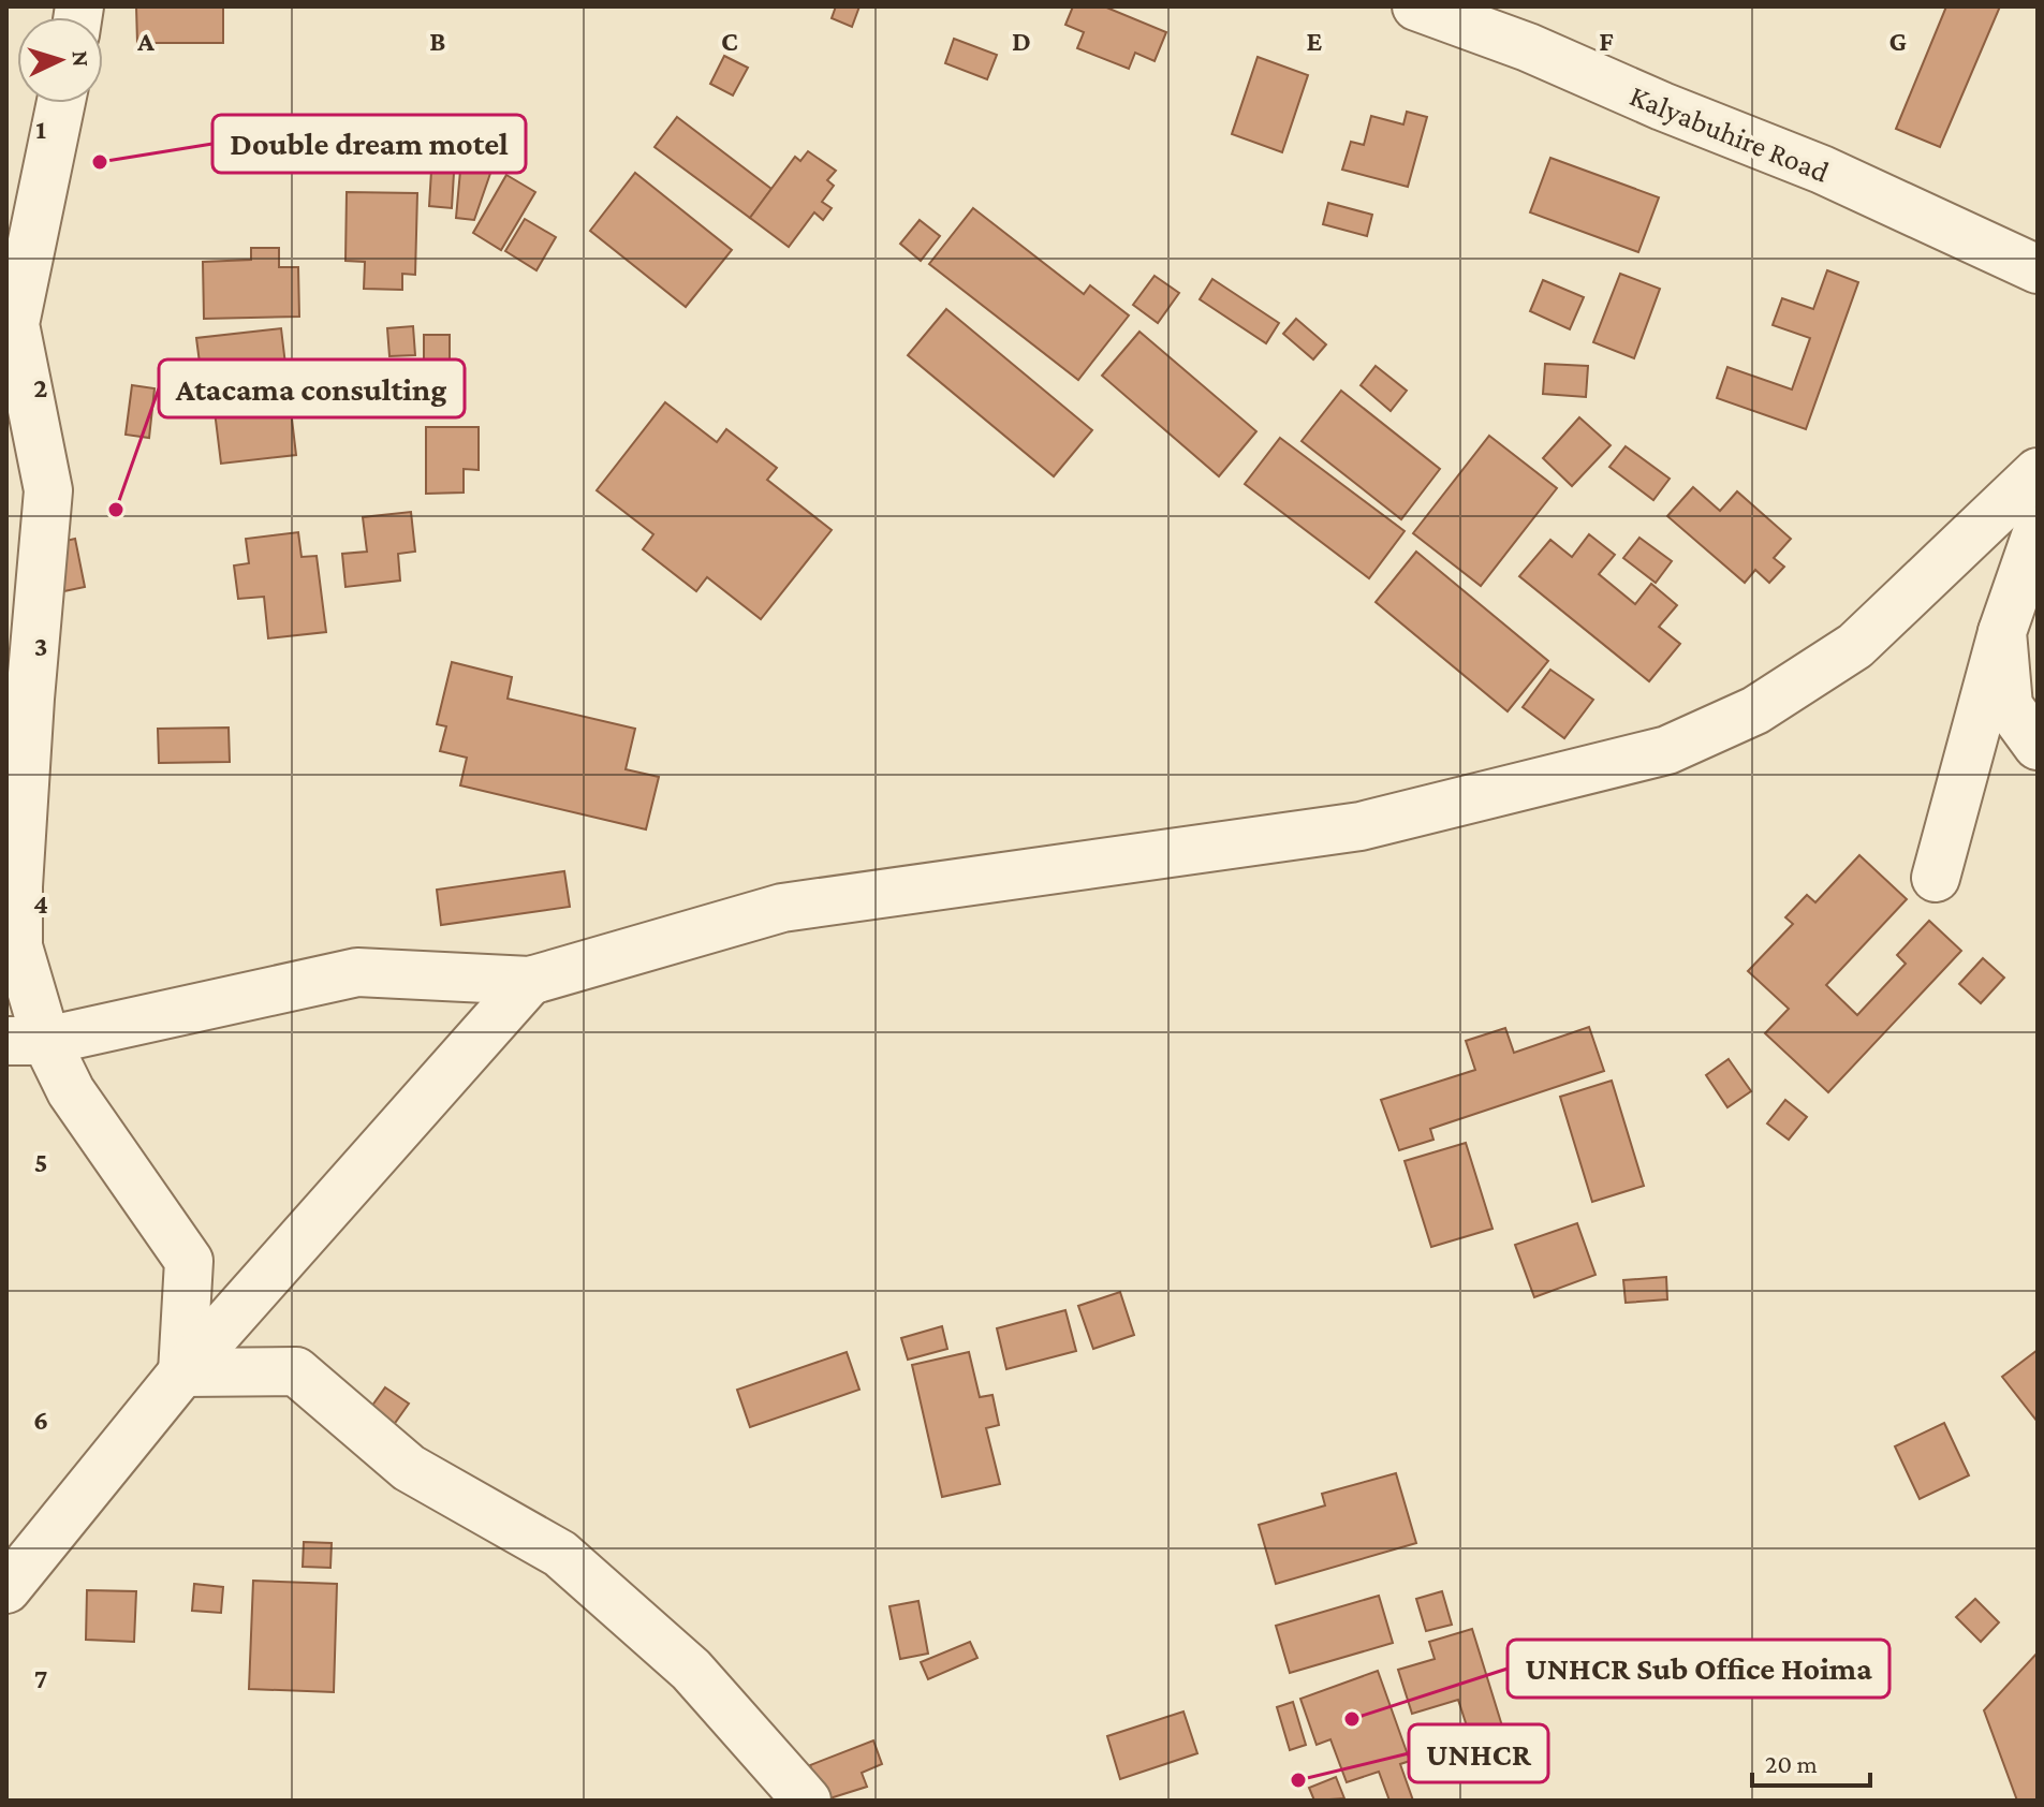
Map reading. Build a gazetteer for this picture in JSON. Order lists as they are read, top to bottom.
{
  "streets": {
    "street": ["Kalyabuhire Road"]
  },
  "places": [
    "Double dream motel",
    "Atacama consulting",
    "UNHCR Sub Office Hoima",
    "UNHCR"
  ],
  "scale_bar": "20 m",
  "north": "right",
  "grid": {
    "columns": [
      "A",
      "B",
      "C",
      "D",
      "E",
      "F",
      "G"
    ],
    "rows": [
      "1",
      "2",
      "3",
      "4",
      "5",
      "6",
      "7"
    ]
  }
}
